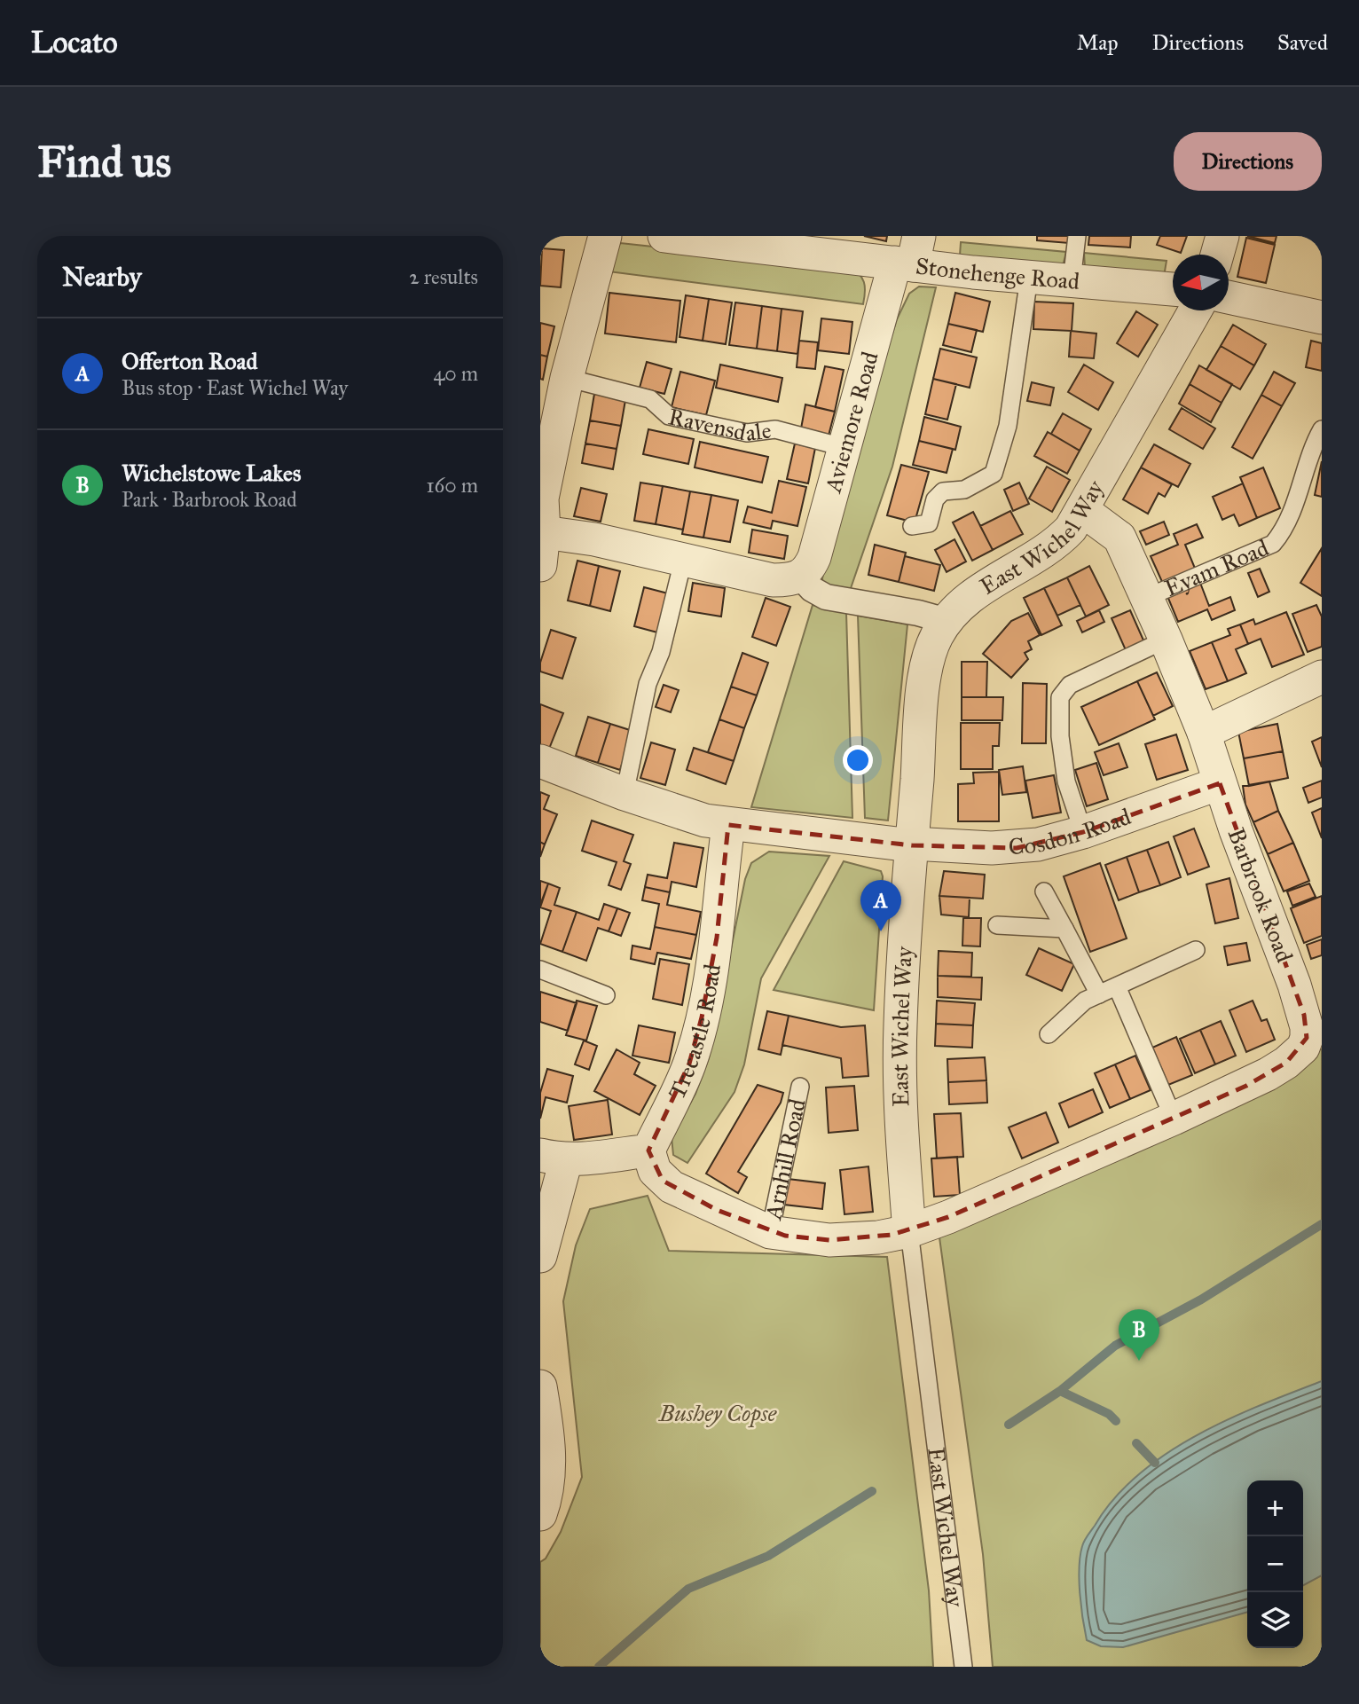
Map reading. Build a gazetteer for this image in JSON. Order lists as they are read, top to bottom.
{
  "streets": {
    "street": [
      "Stonehenge Road",
      "Aviemore Road",
      "East Wichel Way",
      "Cosdon Road",
      "Barbrook Road",
      "Trecastle Road",
      "Arnhill Road"
    ],
    "lane": ["Ravensdale", "Eyam Road"]
  },
  "crossings": [
    ["Stonehenge Road", "Aviemore Road"],
    ["Ravensdale", "Aviemore Road"],
    ["East Wichel Way", "Cosdon Road"],
    ["East Wichel Way", "Barbrook Road"],
    ["East Wichel Way", "Arnhill Road"],
    ["Eyam Road", "Barbrook Road"],
    ["Cosdon Road", "Barbrook Road"],
    ["Cosdon Road", "Trecastle Road"],
    ["Barbrook Road", "Arnhill Road"],
    ["Trecastle Road", "Arnhill Road"]
  ],
  "parks": ["Bushey Copse"],
  "north": "left",
  "page": {
    "header": "Locato",
    "nav": ["Map", "Directions", "Saved"],
    "buttons": "Directions",
    "title": "Find us",
    "heading": ["Nearby", "2 results"],
    "list": [
      {
        "mark": "A",
        "name": "Offerton Road",
        "note": "Bus stop · East Wichel Way",
        "value": "40 m"
      },
      {
        "mark": "B",
        "name": "Wichelstowe Lakes",
        "note": "Park · Barbrook Road",
        "value": "160 m"
      }
    ],
    "pins": ["A", "B"],
    "map_buttons": ["+", "−"]
  }
}
